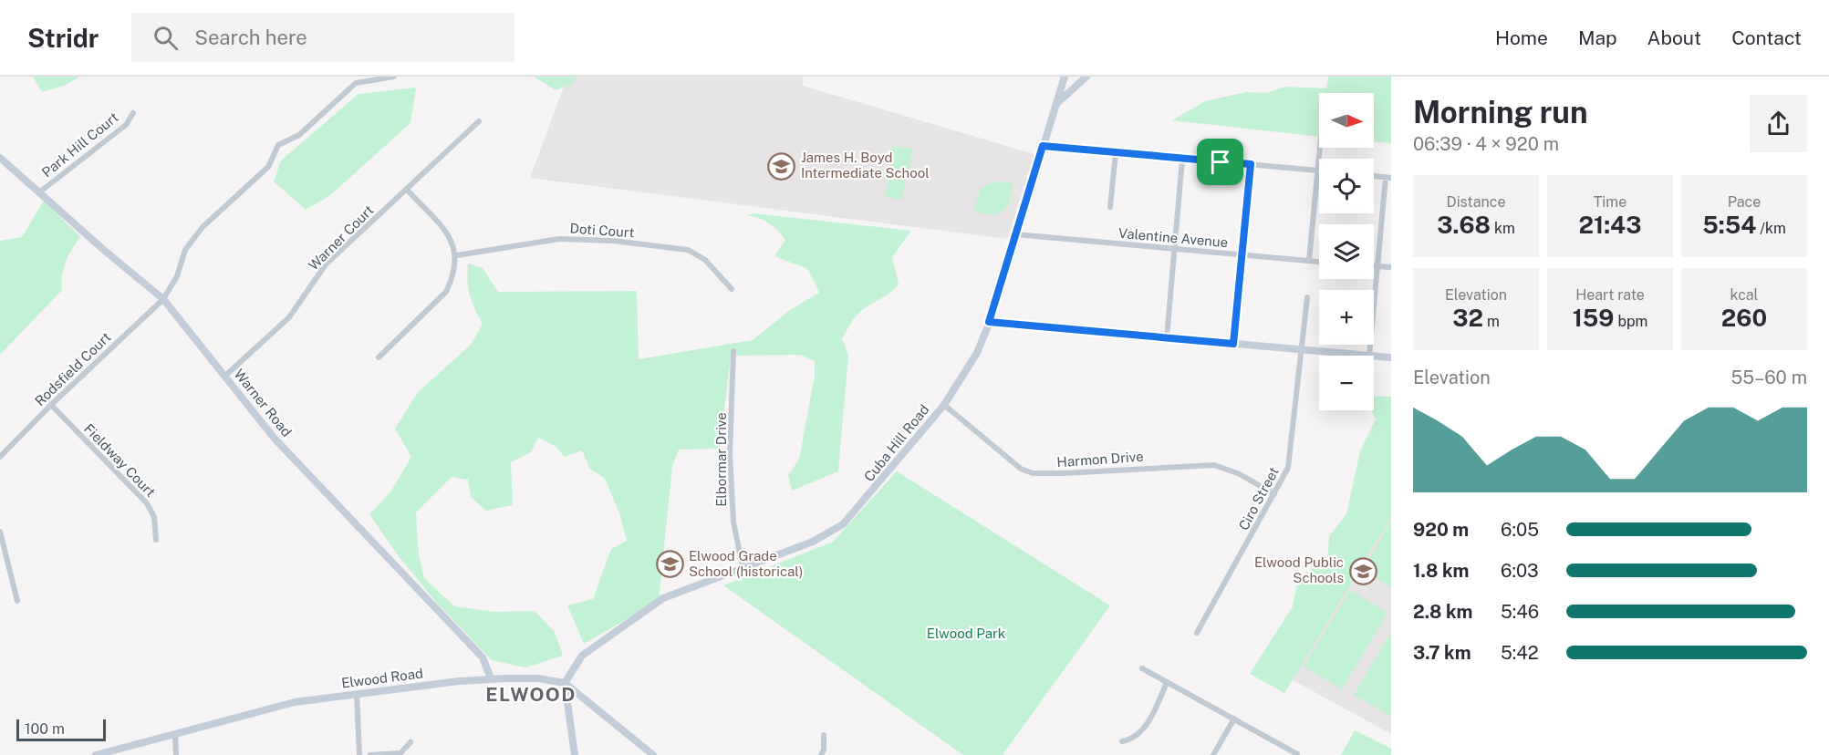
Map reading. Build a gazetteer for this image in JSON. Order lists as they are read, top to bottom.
{
  "streets": {
    "main road": ["Warner Road", "Cuba Hill Road", "Elwood Road"],
    "street": [
      "Park Hill Court",
      "Doti Court",
      "Warner Court",
      "Valentine Avenue",
      "Rodsfield Court",
      "Elbormar Drive",
      "Harmon Drive",
      "Fieldway Court",
      "Ciro Street"
    ]
  },
  "crossings": [
    ["Park Hill Court", "Warner Road"],
    ["Warner Court", "Warner Road"],
    ["Valentine Avenue", "Cuba Hill Road"],
    ["Rodsfield Court", "Warner Road"],
    ["Rodsfield Court", "Fieldway Court"],
    ["Warner Road", "Elwood Road"],
    ["Cuba Hill Road", "Elbormar Drive"],
    ["Cuba Hill Road", "Harmon Drive"],
    ["Cuba Hill Road", "Elwood Road"],
    ["Harmon Drive", "Ciro Street"]
  ],
  "districts": ["ELWOOD"],
  "parks": ["Elwood Park"],
  "places": {
    "school or university": ["James H. Boyd Intermediate School", "Elwood Grade School (historical)", "Elwood Public Schools"]
  },
  "scale_bar": "100 m",
  "north": "right",
  "page": {
    "header": "Stridr",
    "search": "Search here",
    "nav": [
      "Home",
      "Map",
      "About",
      "Contact"
    ],
    "heading": ["Morning run", "06:39 · 4 × 920 m"],
    "map_buttons": ["+", "−"],
    "stats": [
      ["Distance", "3.68 km"],
      ["Time", "21:43"],
      ["Pace", "5:54 /km"],
      ["Elevation", "32 m"],
      ["Heart rate", "159 bpm"],
      ["kcal", "260"]
    ],
    "chart": ["Elevation", "55–60 m"],
    "list": [
      {
        "name": "920 m",
        "note": "6:05"
      },
      {
        "name": "1.8 km",
        "note": "6:03"
      },
      {
        "name": "2.8 km",
        "note": "5:46"
      },
      {
        "name": "3.7 km",
        "note": "5:42"
      }
    ],
    "scale": "100 m"
  }
}
